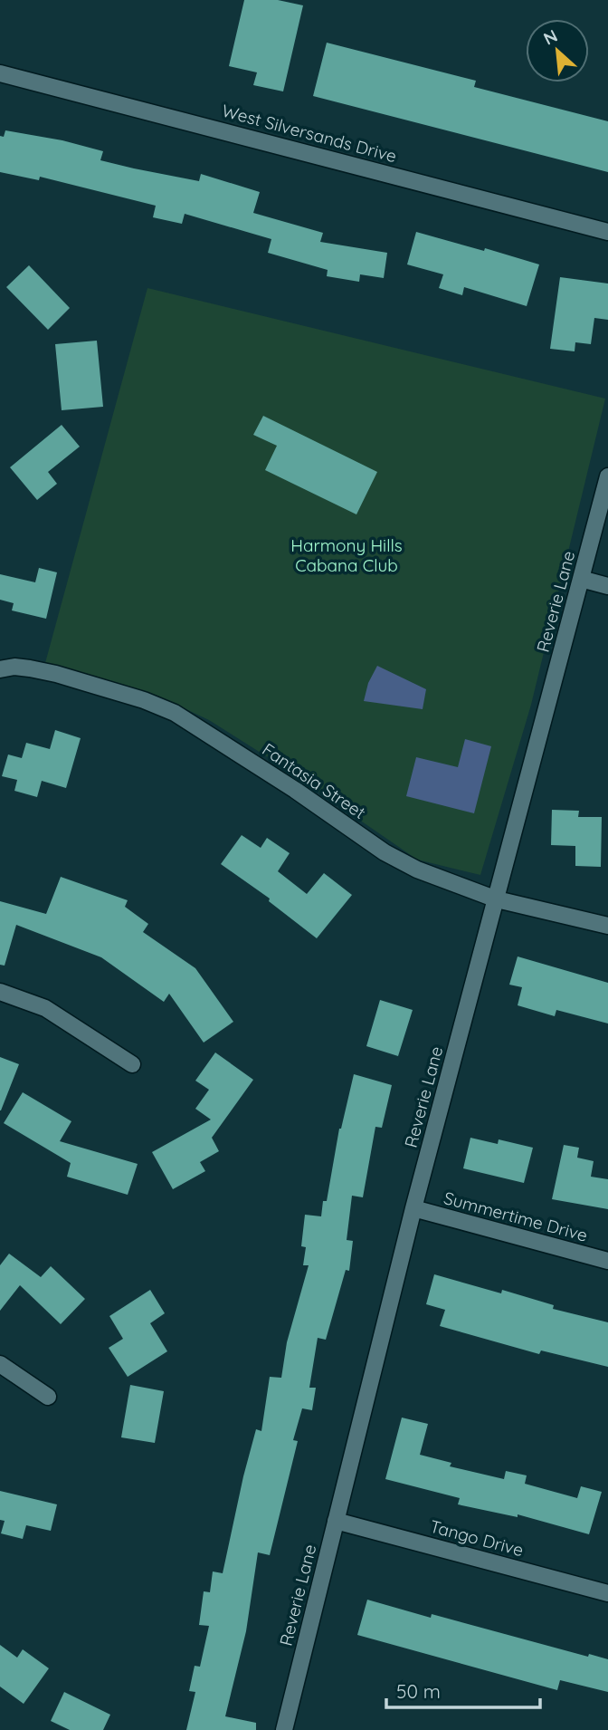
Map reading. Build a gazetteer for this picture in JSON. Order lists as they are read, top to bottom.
{
  "streets": {
    "street": [
      "West Silversands Drive",
      "Reverie Lane",
      "Fantasia Street",
      "Summertime Drive",
      "Tango Drive"
    ]
  },
  "crossings": [
    ["Reverie Lane", "Fantasia Street"],
    ["Reverie Lane", "Summertime Drive"],
    ["Reverie Lane", "Tango Drive"]
  ],
  "parks": ["Harmony Hills Cabana Club"],
  "scale_bar": "50 m",
  "north": "top left"
}
